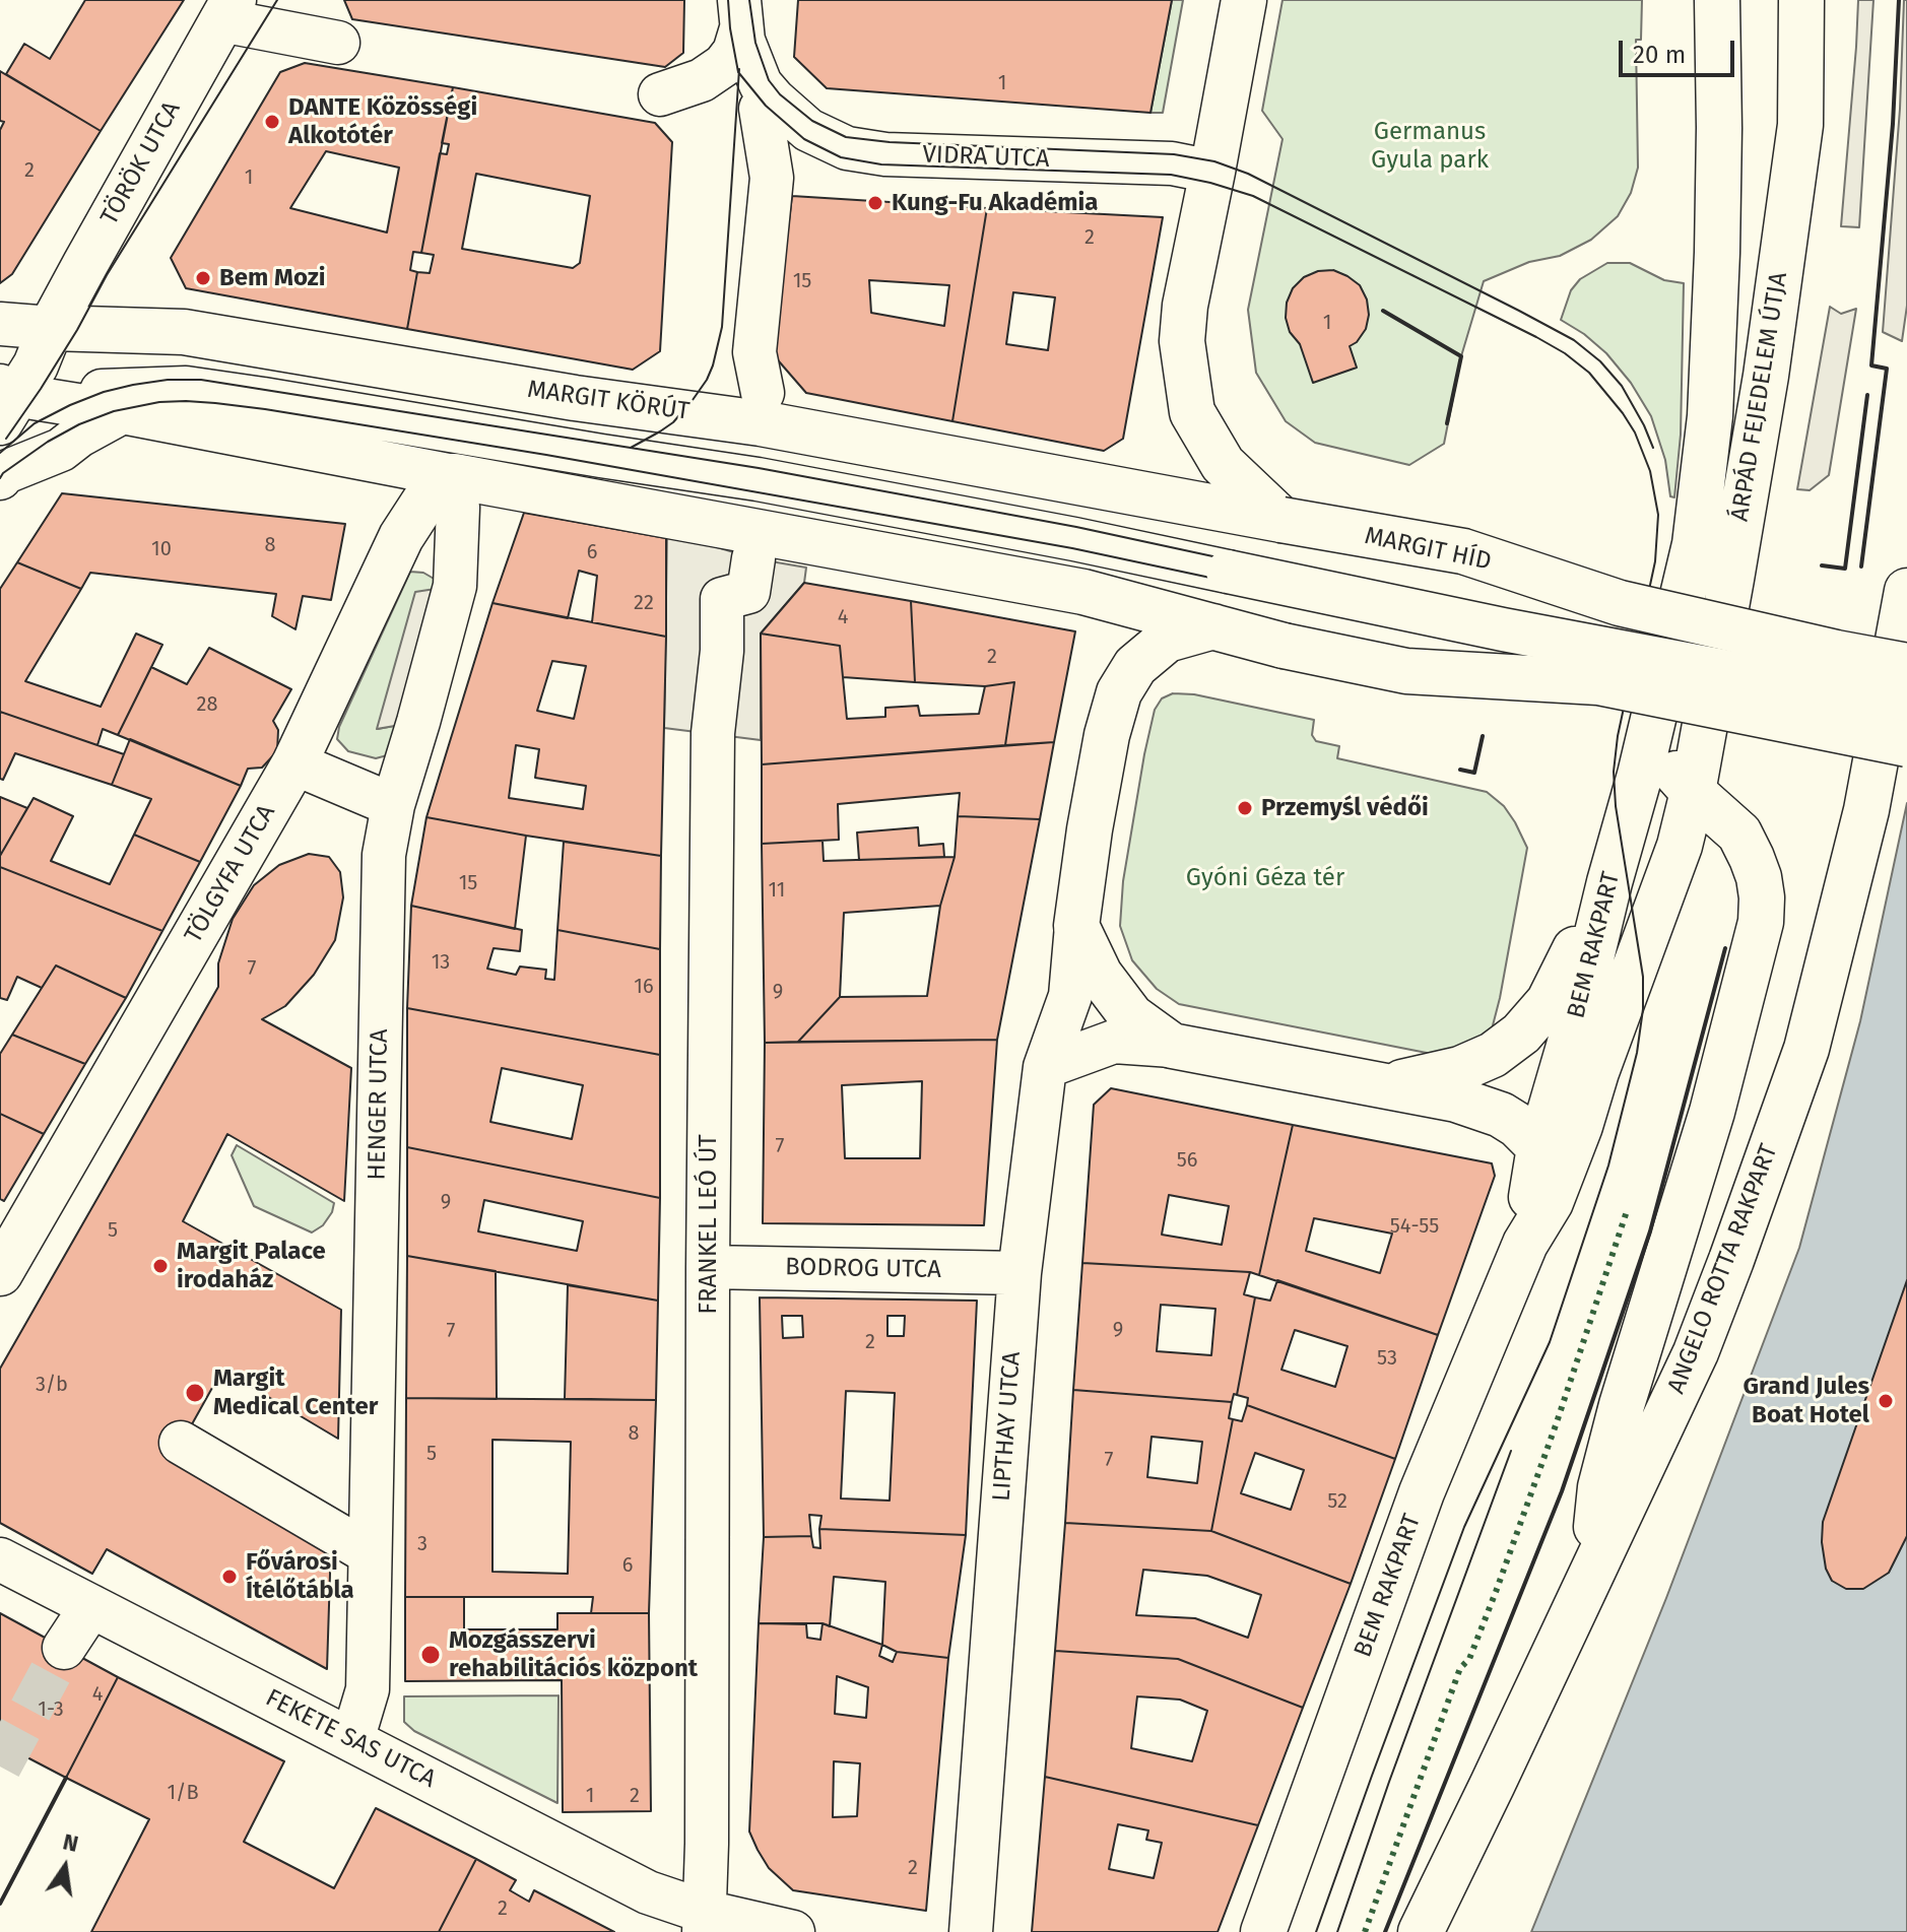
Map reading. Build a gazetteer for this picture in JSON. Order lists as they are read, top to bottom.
{
  "streets": {
    "main road": [
      "TÖRÖK UTCA",
      "ÁRPÁD FEJEDELEM ÚTJA",
      "MARGIT KÖRÚT",
      "MARGIT HÍD",
      "TÖLGYFA UTCA",
      "BEM RAKPART",
      "ANGELO ROTTA RAKPART"
    ],
    "street": [
      "VIDRA UTCA",
      "HENGER UTCA",
      "FRANKEL LEÓ ÚT",
      "BODROG UTCA",
      "LIPTHAY UTCA",
      "FEKETE SAS UTCA"
    ]
  },
  "crossings": [
    ["TÖRÖK UTCA", "MARGIT KÖRÚT"],
    ["ÁRPÁD FEJEDELEM ÚTJA", "BEM RAKPART"],
    ["MARGIT KÖRÚT", "MARGIT HÍD"],
    ["TÖLGYFA UTCA", "HENGER UTCA"],
    ["HENGER UTCA", "FEKETE SAS UTCA"],
    ["FRANKEL LEÓ ÚT", "BODROG UTCA"],
    ["FRANKEL LEÓ ÚT", "FEKETE SAS UTCA"],
    ["BODROG UTCA", "LIPTHAY UTCA"]
  ],
  "parks": ["Germanus Gyula park", "Gyóni Géza tér"],
  "places": [
    "DANTE Közösségi Alkotótér",
    "Kung-Fu Akadémia",
    "Bem Mozi",
    "Przemyśl védői",
    "Margit Palace irodaház",
    "Margit Medical Center",
    "Grand Jules Boat Hotel",
    "Fővárosi Ítélőtábla",
    "Mozgásszervi rehabilitációs központ"
  ],
  "house_numbers": [
    "1",
    "2",
    "1",
    "2",
    "15",
    "1",
    "8",
    "10",
    "6",
    "22",
    "4",
    "2",
    "28",
    "15",
    "11",
    "13",
    "7",
    "16",
    "9",
    "7",
    "56",
    "9",
    "54-55",
    "5",
    "9",
    "7",
    "2",
    "53",
    "3/b",
    "8",
    "5",
    "7",
    "52",
    "3",
    "6",
    "4",
    "1-3",
    "1/B",
    "1",
    "2",
    "2",
    "2"
  ],
  "scale_bar": "20 m",
  "north": "top"
}
